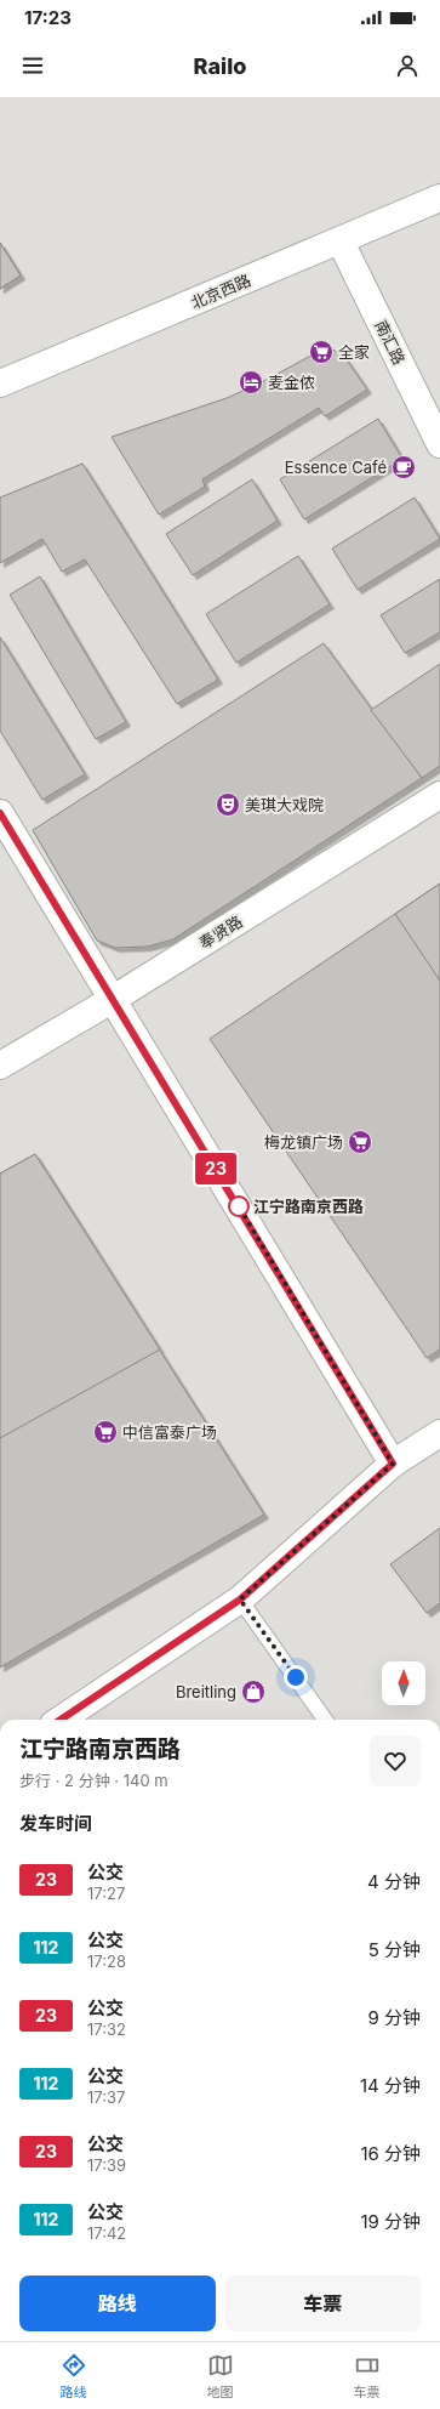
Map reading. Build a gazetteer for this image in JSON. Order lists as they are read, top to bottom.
{
  "streets": {
    "main road": ["北京西路", "南汇路", "奉贤路"]
  },
  "crossings": [
    ["北京西路", "南汇路"]
  ],
  "places": {
    "supermarket": ["全家", "梅龙镇广场", "中信富泰广场"],
    "hotel": ["麦金侬"],
    "cafe": ["Essence Café"],
    "theatre": ["美琪大戏院"],
    "other": ["江宁路南京西路"],
    "shop": ["Breitling"]
  },
  "lines": ["bus line 23"],
  "north": "top",
  "page": {
    "status": "17:23",
    "header": "Railo",
    "on_map": "23",
    "heading": [
      ["江宁路南京西路", "步行 · 2 分钟 · 140 m"],
      "发车时间"
    ],
    "list": [
      {
        "mark": "23",
        "name": "公交",
        "note": "17:27",
        "value": "4 分钟"
      },
      {
        "mark": "112",
        "name": "公交",
        "note": "17:28",
        "value": "5 分钟"
      },
      {
        "mark": "23",
        "name": "公交",
        "note": "17:32",
        "value": "9 分钟"
      },
      {
        "mark": "112",
        "name": "公交",
        "note": "17:37",
        "value": "14 分钟"
      },
      {
        "mark": "23",
        "name": "公交",
        "note": "17:39",
        "value": "16 分钟"
      },
      {
        "mark": "112",
        "name": "公交",
        "note": "17:42",
        "value": "19 分钟"
      }
    ],
    "buttons": ["路线", "车票"],
    "tabs": ["路线", "地图", "车票"]
  }
}
